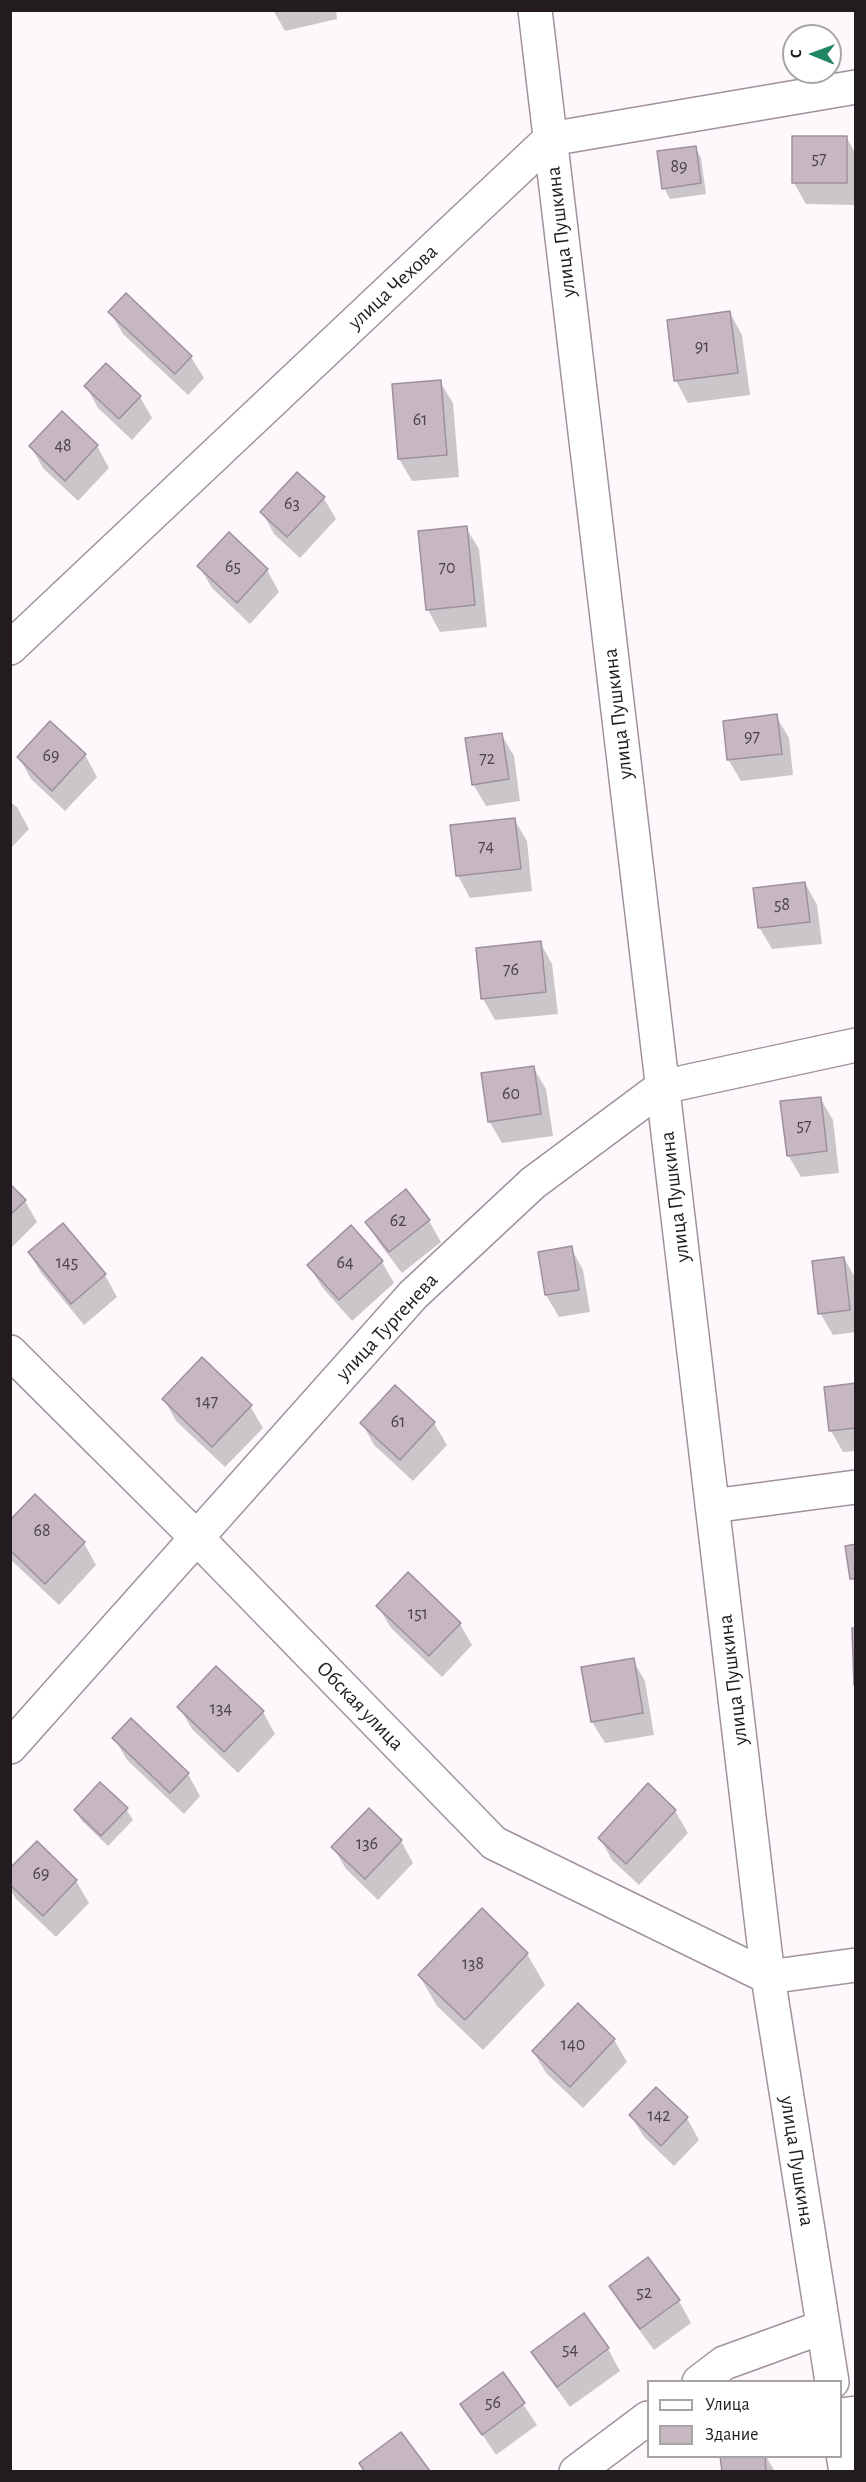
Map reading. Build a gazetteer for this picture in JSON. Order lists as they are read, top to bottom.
{
  "streets": {
    "street": [
      "улица Пушкина",
      "улица Чехова",
      "улица Тургенева",
      "Обская улица"
    ]
  },
  "crossings": [
    ["улица Пушкина", "улица Чехова"],
    ["улица Пушкина", "улица Тургенева"],
    ["улица Пушкина", "Обская улица"],
    ["улица Тургенева", "Обская улица"]
  ],
  "house_numbers": [
    "57",
    "89",
    "91",
    "61",
    "48",
    "63",
    "65",
    "70",
    "97",
    "69",
    "72",
    "74",
    "58",
    "76",
    "60",
    "57",
    "62",
    "145",
    "64",
    "147",
    "61",
    "68",
    "151",
    "134",
    "136",
    "69",
    "138",
    "140",
    "142",
    "52",
    "54",
    "56"
  ],
  "legend": ["Улица", "Здание"],
  "north": "left"
}
